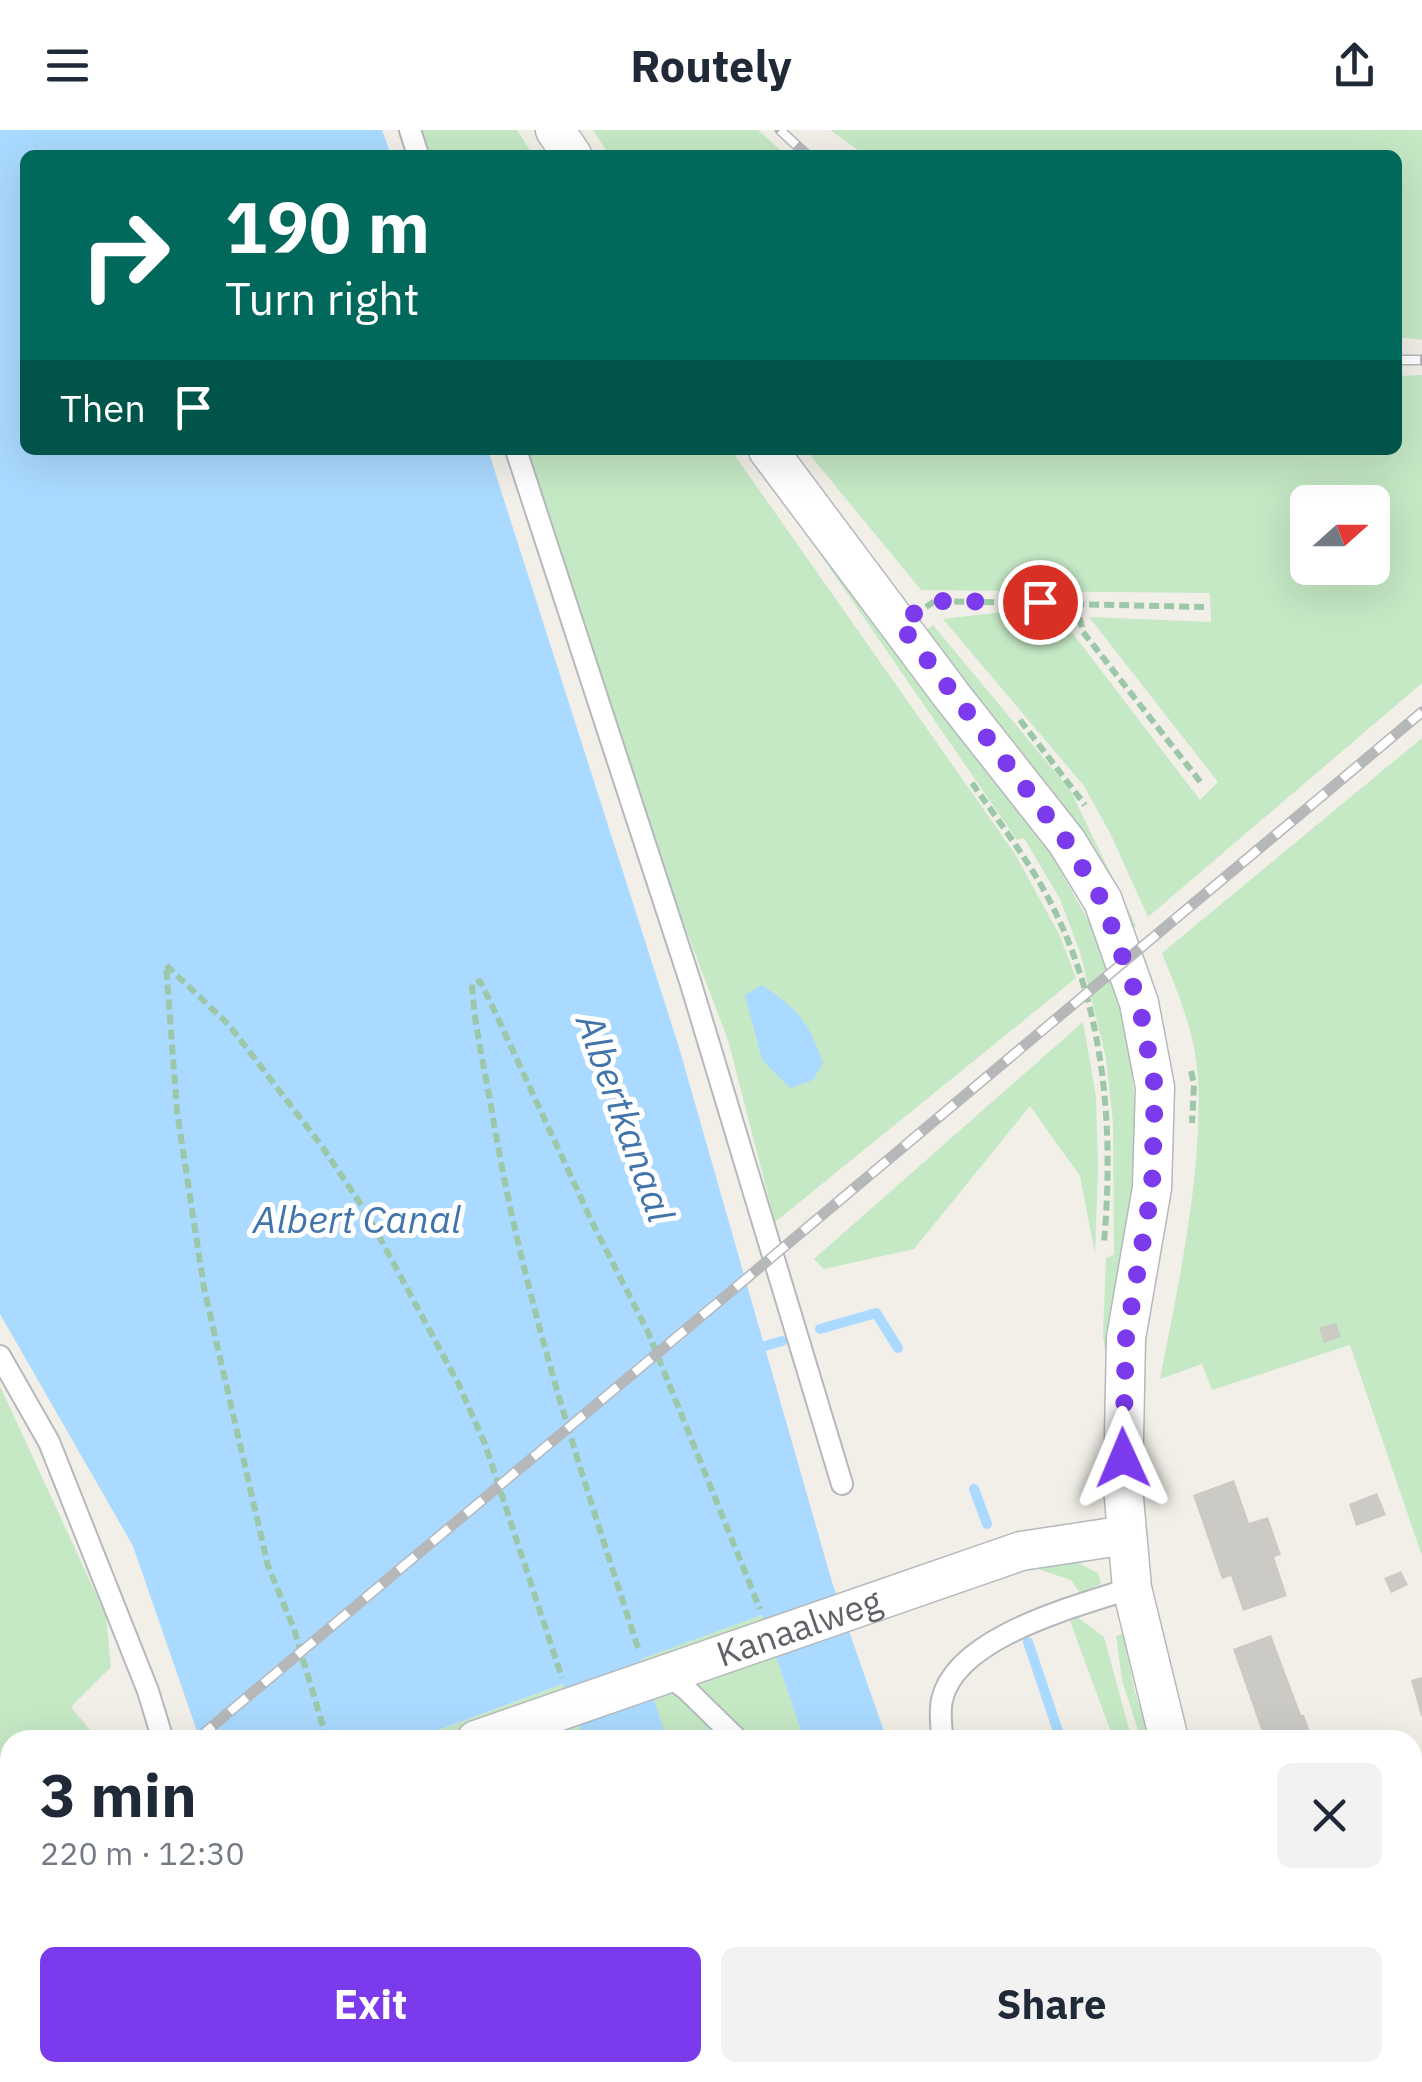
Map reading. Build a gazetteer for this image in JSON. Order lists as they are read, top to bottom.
{
  "streets": {
    "street": ["Kanaalweg"]
  },
  "water": ["Albertkanaal", "Albert Canal"],
  "north": "right",
  "page": {
    "header": "Routely",
    "turn": ["190 m", "Turn right"],
    "then": "Then",
    "heading": ["3 min", "220 m · 12:30"],
    "buttons": ["Exit", "Share"]
  }
}
